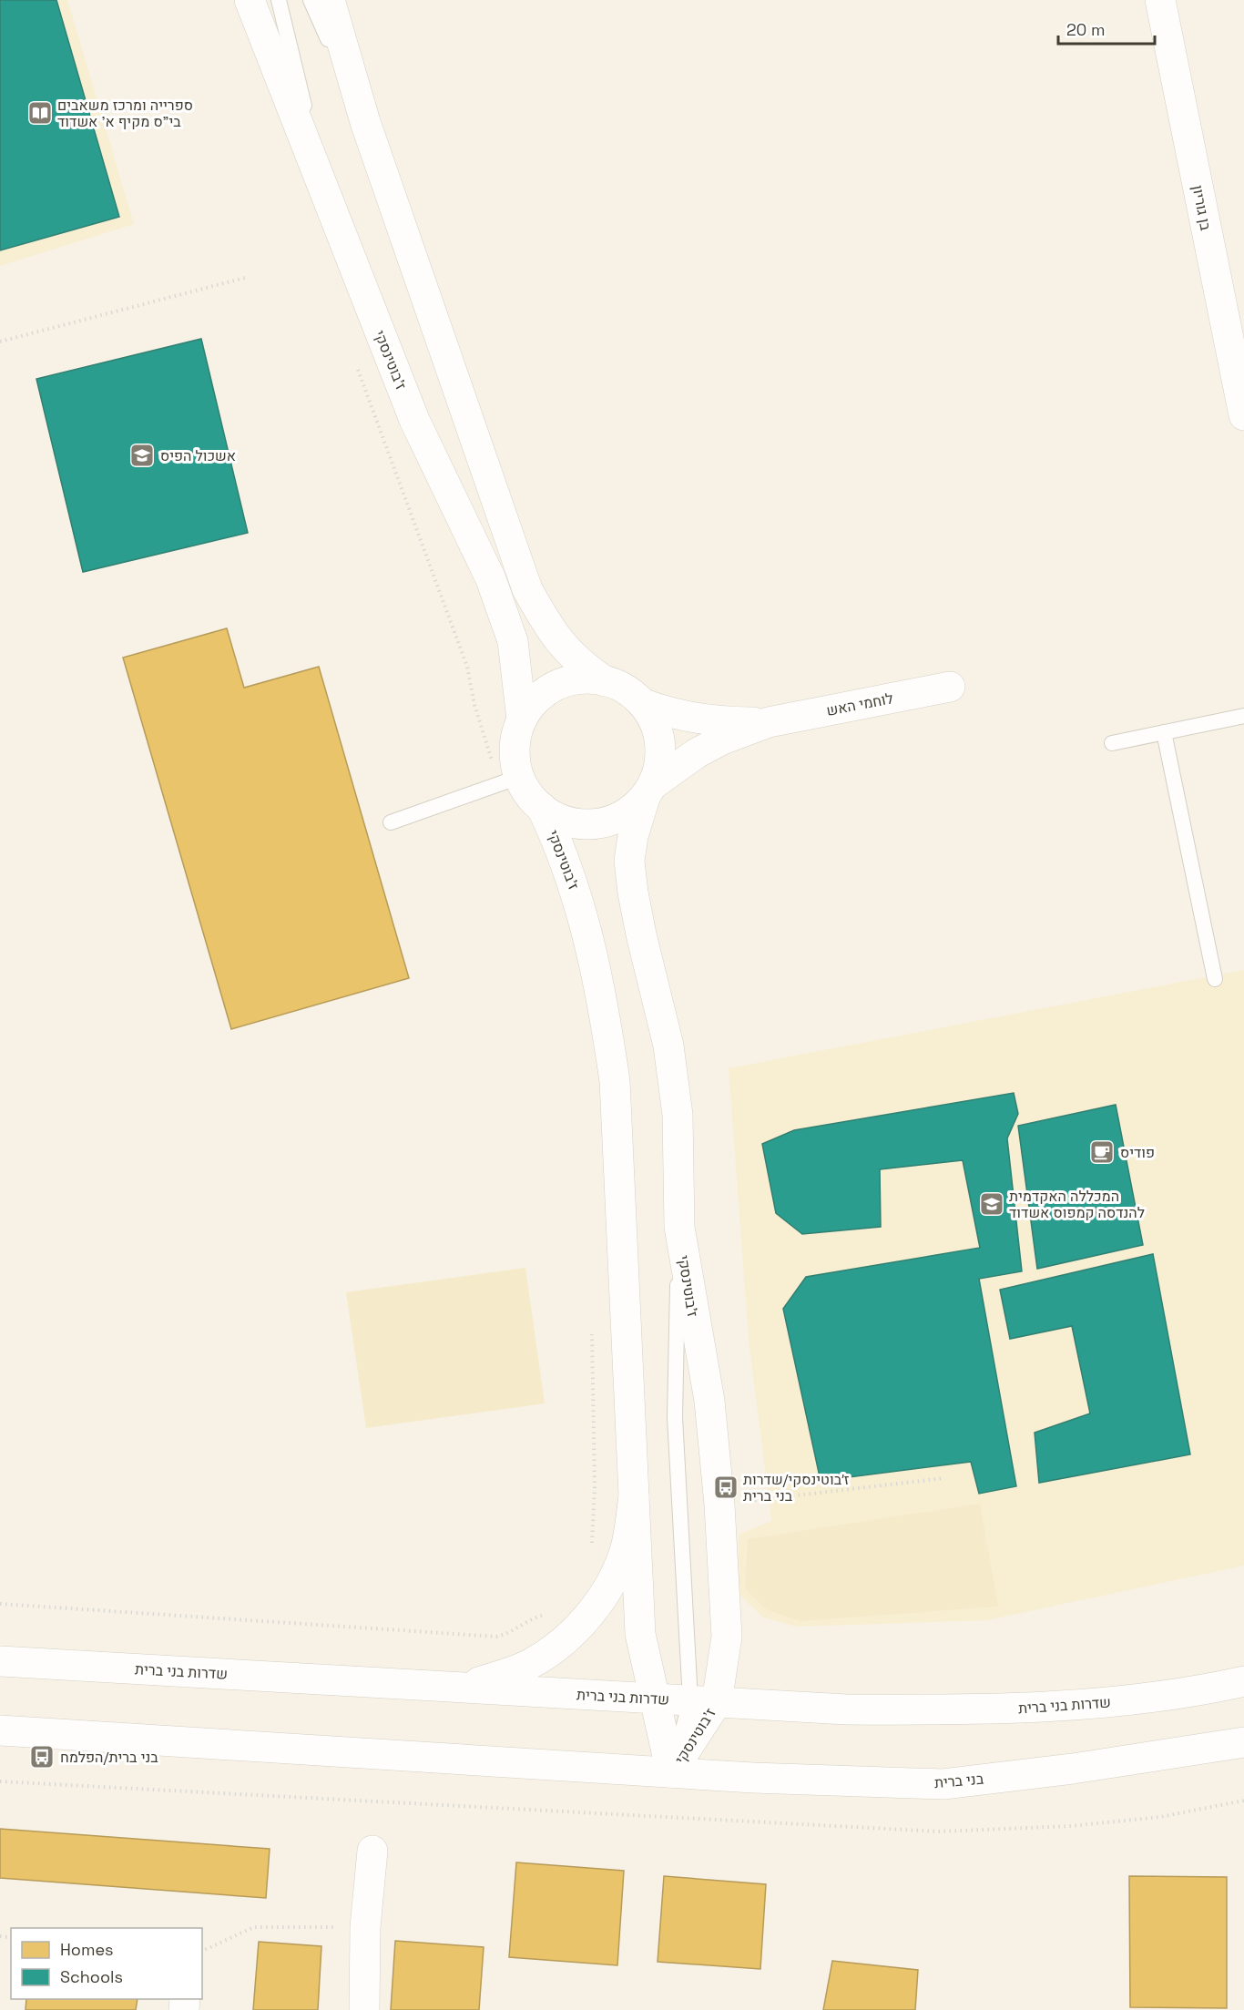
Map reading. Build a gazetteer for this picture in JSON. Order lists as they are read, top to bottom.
{
  "streets": {
    "street": [
      "בן גוריון",
      "ז'בוטינסקי",
      "לוחמי האש",
      "שדרות בני ברית",
      "בני ברית"
    ]
  },
  "crossings": [
    ["ז'בוטינסקי", "לוחמי האש"],
    ["ז'בוטינסקי", "שדרות בני ברית"],
    ["ז'בוטינסקי", "בני ברית"]
  ],
  "places": {
    "library": ["ספרייה ומרכז משאבים בי\"ס מקיף א' אשדוד"],
    "school or university": ["אשכול הפיס", "המכללה האקדמית להנדסה קמפוס אשדוד"],
    "cafe": ["פודיס"],
    "bus stop": ["ז׳בוטינסקי/שדרות בני ברית", "בני ברית/הפלמח"]
  },
  "legend": ["Homes", "Schools"],
  "scale_bar": "20 m"
}
